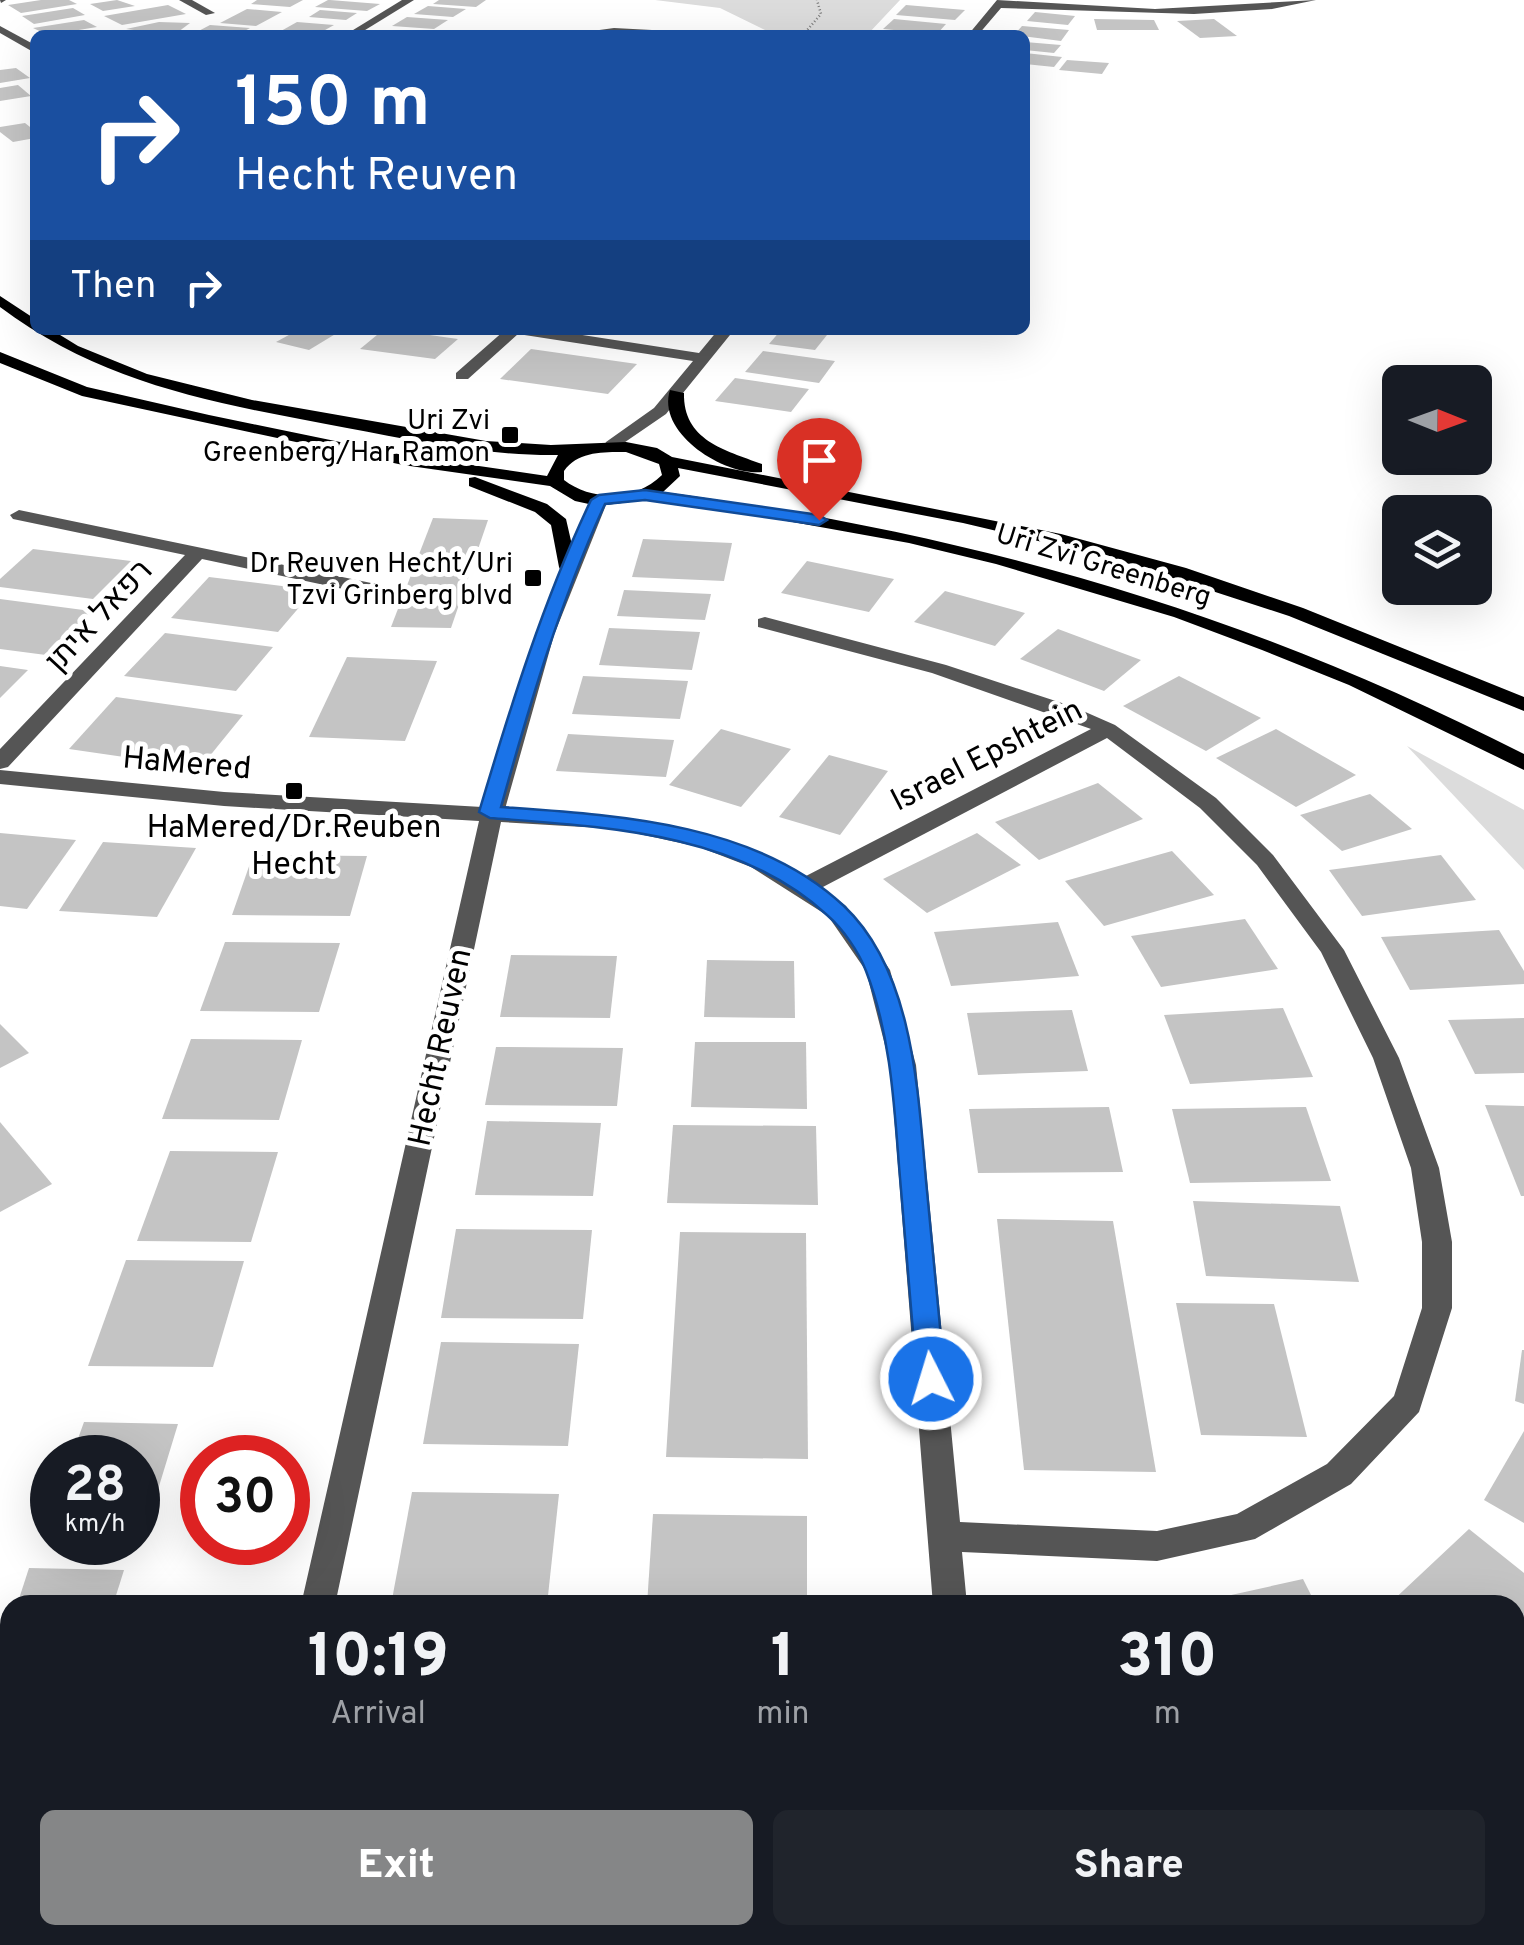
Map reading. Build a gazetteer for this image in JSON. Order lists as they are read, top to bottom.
{
  "streets": {
    "main road": ["Uri Zvi Greenberg"],
    "street": [
      "רפאל איתן",
      "Israel Epshtein",
      "HaMered",
      "Hecht Reuven"
    ]
  },
  "crossings": [
    ["Uri Zvi Greenberg", "Hecht Reuven"],
    ["Israel Epshtein", "HaMered"],
    ["HaMered", "Hecht Reuven"]
  ],
  "places": {
    "transit": ["Uri Zvi Greenberg/Har Ramon", "Dr Reuven Hecht/Uri Tzvi Grinberg blvd", "HaMered/Dr.Reuben Hecht"]
  },
  "north": "right",
  "page": {
    "turn": ["150 m", "Hecht Reuven"],
    "then": "Then",
    "speed": "28 km/h",
    "limit": "30",
    "eta": [
      "10:19",
      "Arrival",
      "1",
      "min",
      "310",
      "m"
    ],
    "buttons": ["Exit", "Share"]
  }
}
